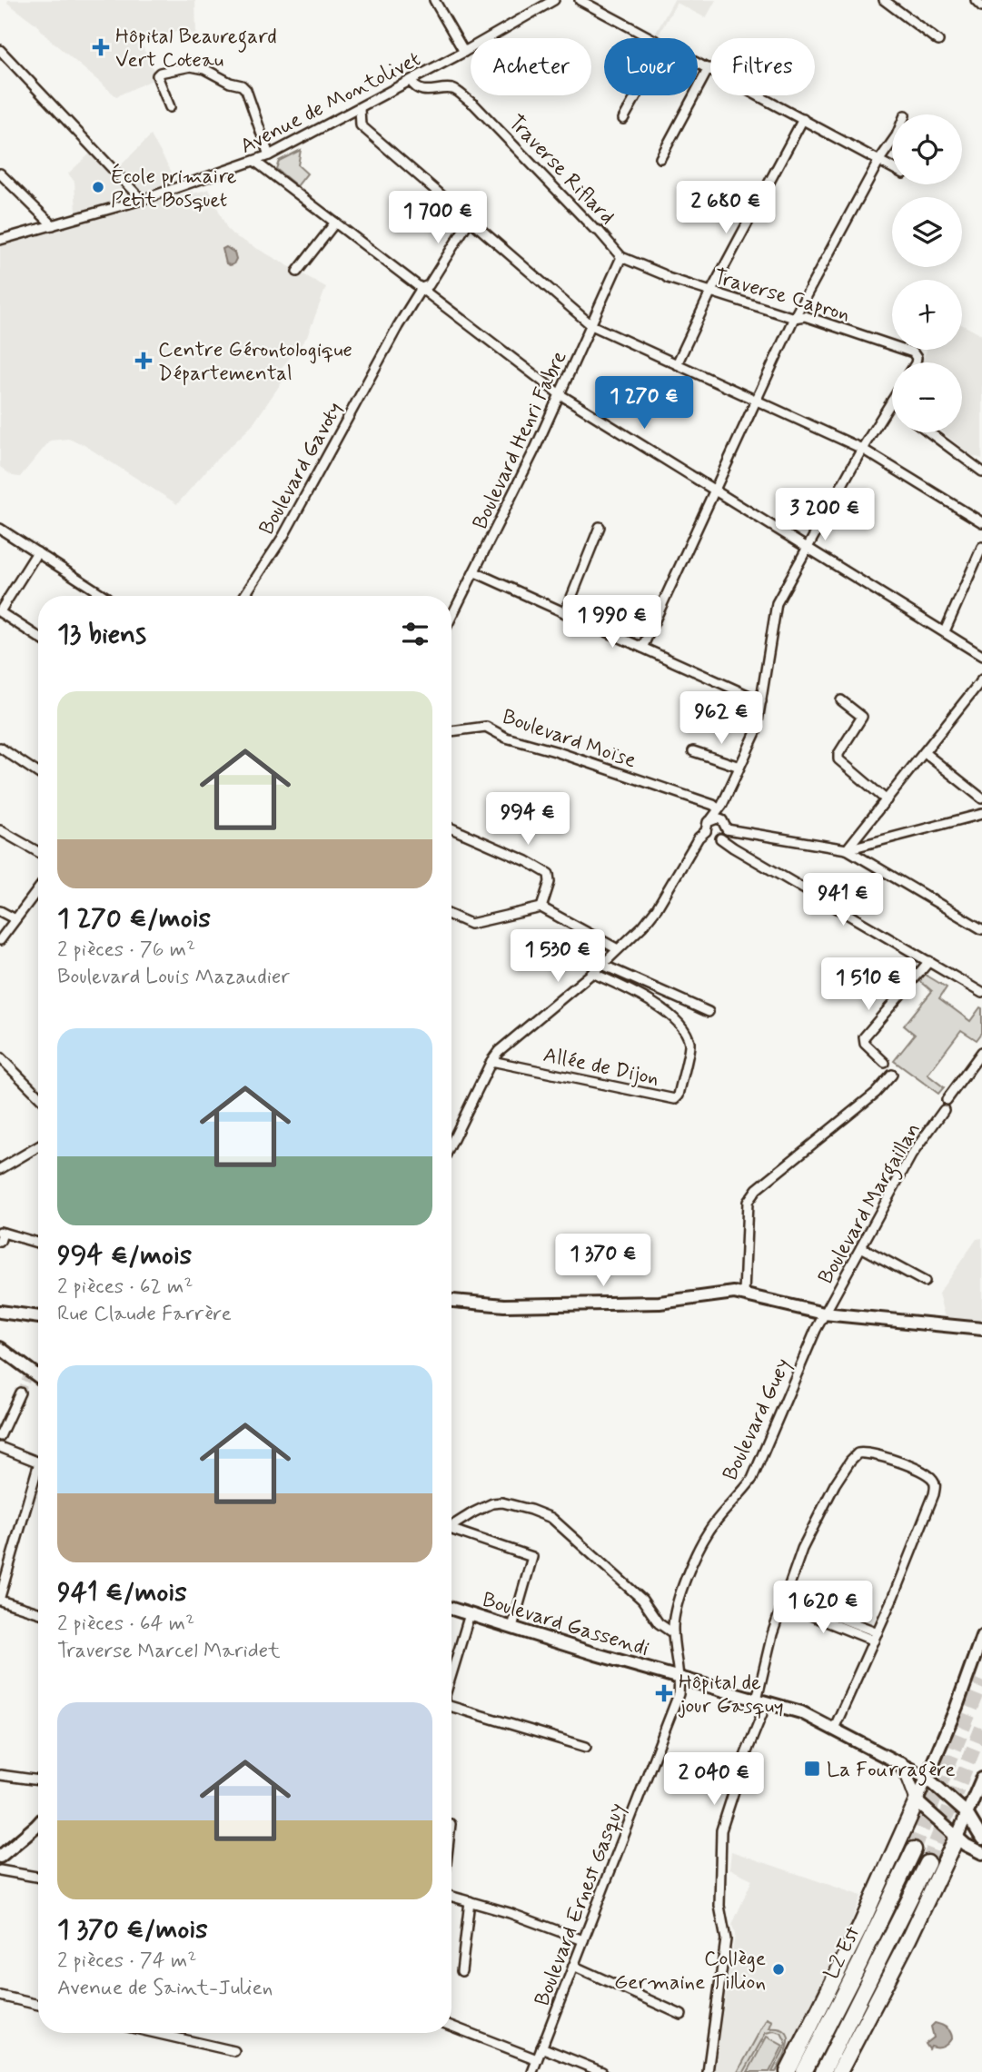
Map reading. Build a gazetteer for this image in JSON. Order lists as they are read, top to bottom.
{
  "streets": {
    "highway": ["L2 Est"],
    "street": [
      "Avenue de Montolivet",
      "Traverse Riflard",
      "Traverse Capron",
      "Boulevard Henri Fabre",
      "Boulevard Gavoty",
      "Boulevard Moïse",
      "Allée de Dijon",
      "Boulevard Margaillan",
      "Boulevard Guey",
      "Boulevard Gassendi",
      "Boulevard Ernest Gasquy"
    ]
  },
  "crossings": [
    ["Avenue de Montolivet", "Traverse Riflard"],
    ["Traverse Riflard", "Traverse Capron"],
    ["Traverse Riflard", "Boulevard Henri Fabre"],
    ["Traverse Capron", "Boulevard Henri Fabre"],
    ["Boulevard Margaillan", "Boulevard Guey"],
    ["Boulevard Guey", "Boulevard Gassendi"],
    ["Boulevard Guey", "Boulevard Ernest Gasquy"],
    ["Boulevard Gassendi", "Boulevard Ernest Gasquy"]
  ],
  "places": {
    "health": ["Hôpital Beauregard Vert Coteau", "Centre Gérontologique Départemental", "Hôpital de jour Gasquy"],
    "other": ["École primaire Petit Bosquet", "Collège Germaine Tillion"],
    "transit": ["La Fourragère"]
  },
  "page": {
    "chip": ["Acheter", "Louer", "Filtres"],
    "map_buttons": ["+", "−"],
    "price": [
      "2 680 €",
      "1 700 €",
      "1 270 €",
      "3 200 €",
      "1 990 €",
      "962 €",
      "994 €",
      "941 €",
      "1 530 €",
      "1 510 €",
      "1 370 €",
      "1 620 €",
      "2 040 €"
    ],
    "heading": "13 biens",
    "list": [
      {
        "name": "1 270 €/mois",
        "note": "2 pièces · 76 m² · Boulevard Louis Mazaudier"
      },
      {
        "name": "994 €/mois",
        "note": "2 pièces · 62 m² · Rue Claude Farrère"
      },
      {
        "name": "941 €/mois",
        "note": "2 pièces · 64 m² · Traverse Marcel Maridet"
      },
      {
        "name": "1 370 €/mois",
        "note": "2 pièces · 74 m² · Avenue de Saint-Julien"
      }
    ]
  }
}
